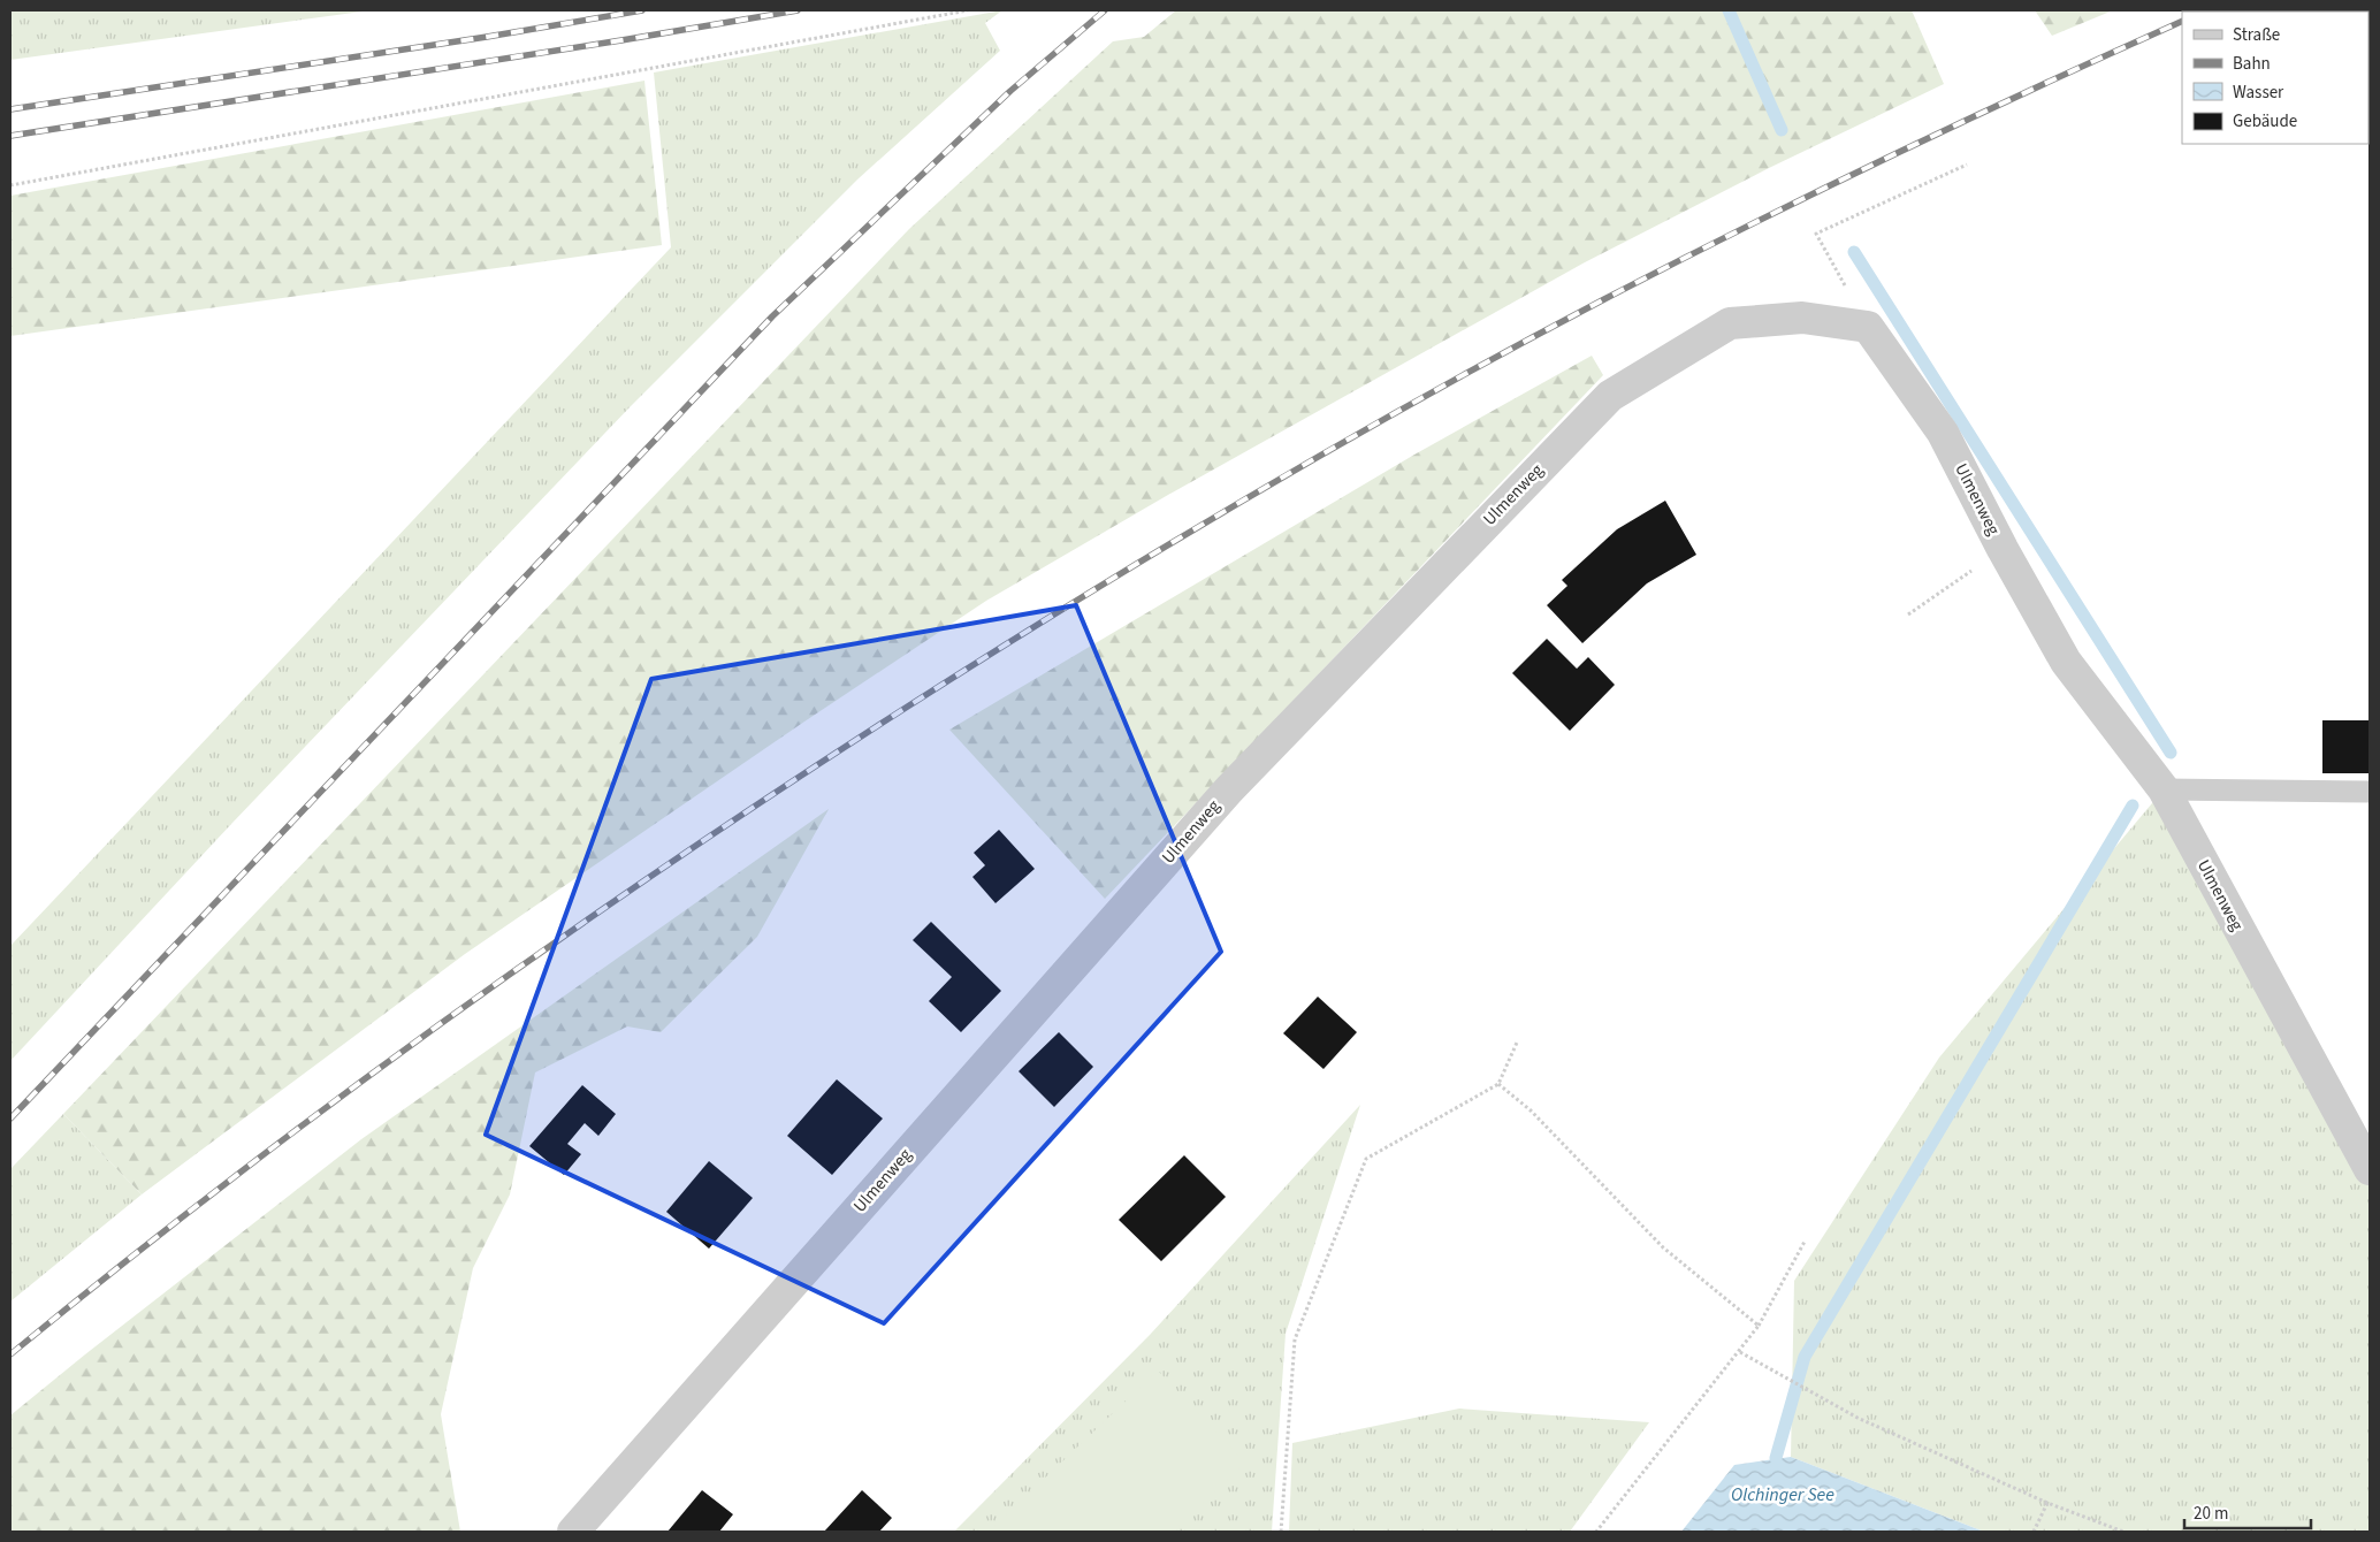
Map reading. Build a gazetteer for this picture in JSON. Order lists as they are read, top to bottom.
{
  "streets": {
    "street": ["Ulmenweg"]
  },
  "water": ["Olchinger See"],
  "legend": [
    "Straße",
    "Bahn",
    "Wasser",
    "Gebäude"
  ],
  "scale_bar": "20 m"
}
